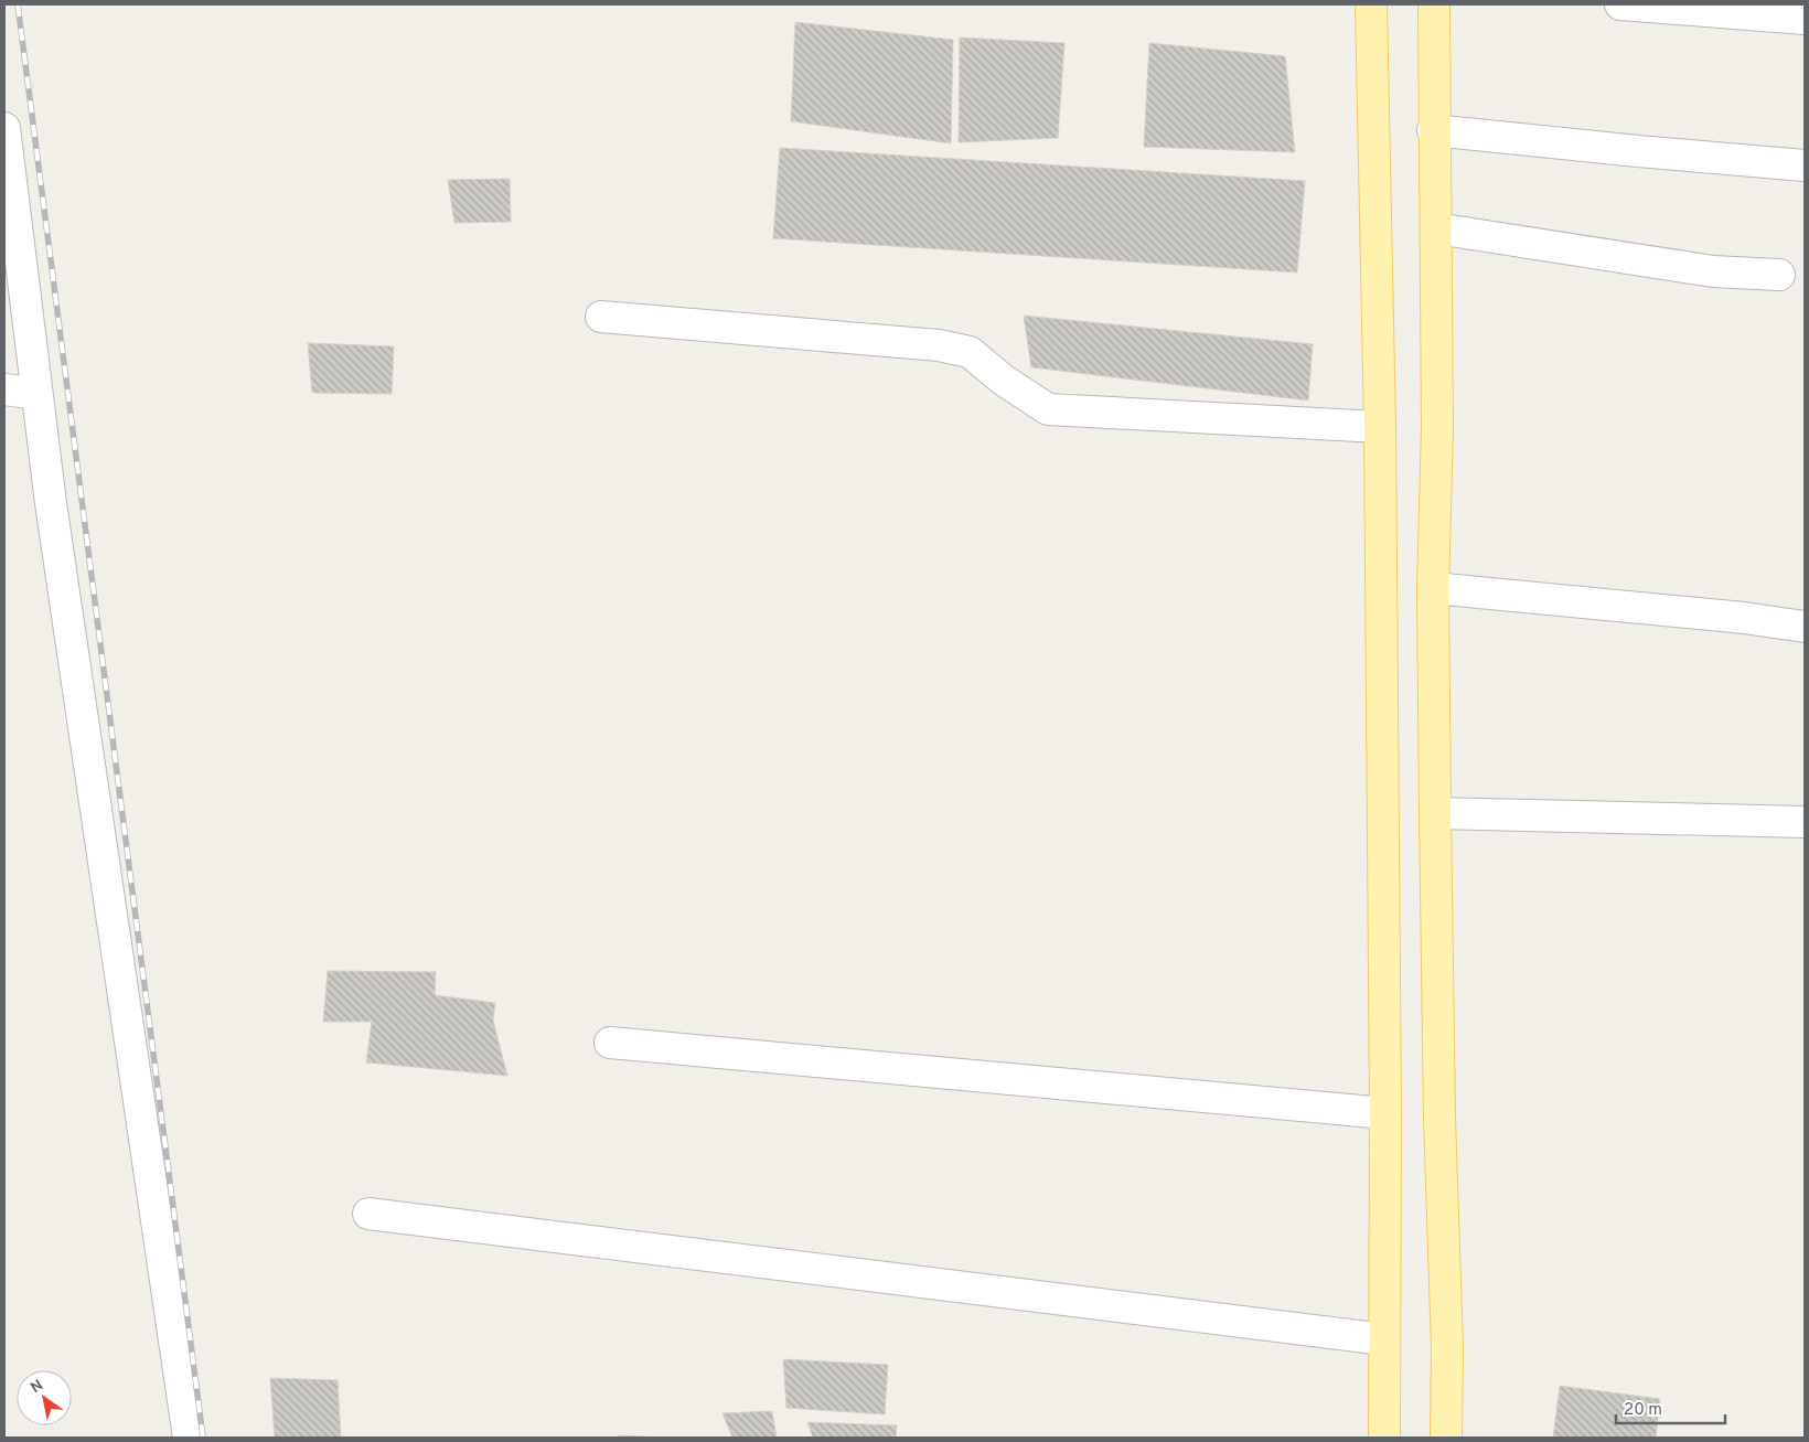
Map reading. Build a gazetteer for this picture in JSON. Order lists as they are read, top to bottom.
{
  "scale_bar": "20 m",
  "north": "top left"
}
